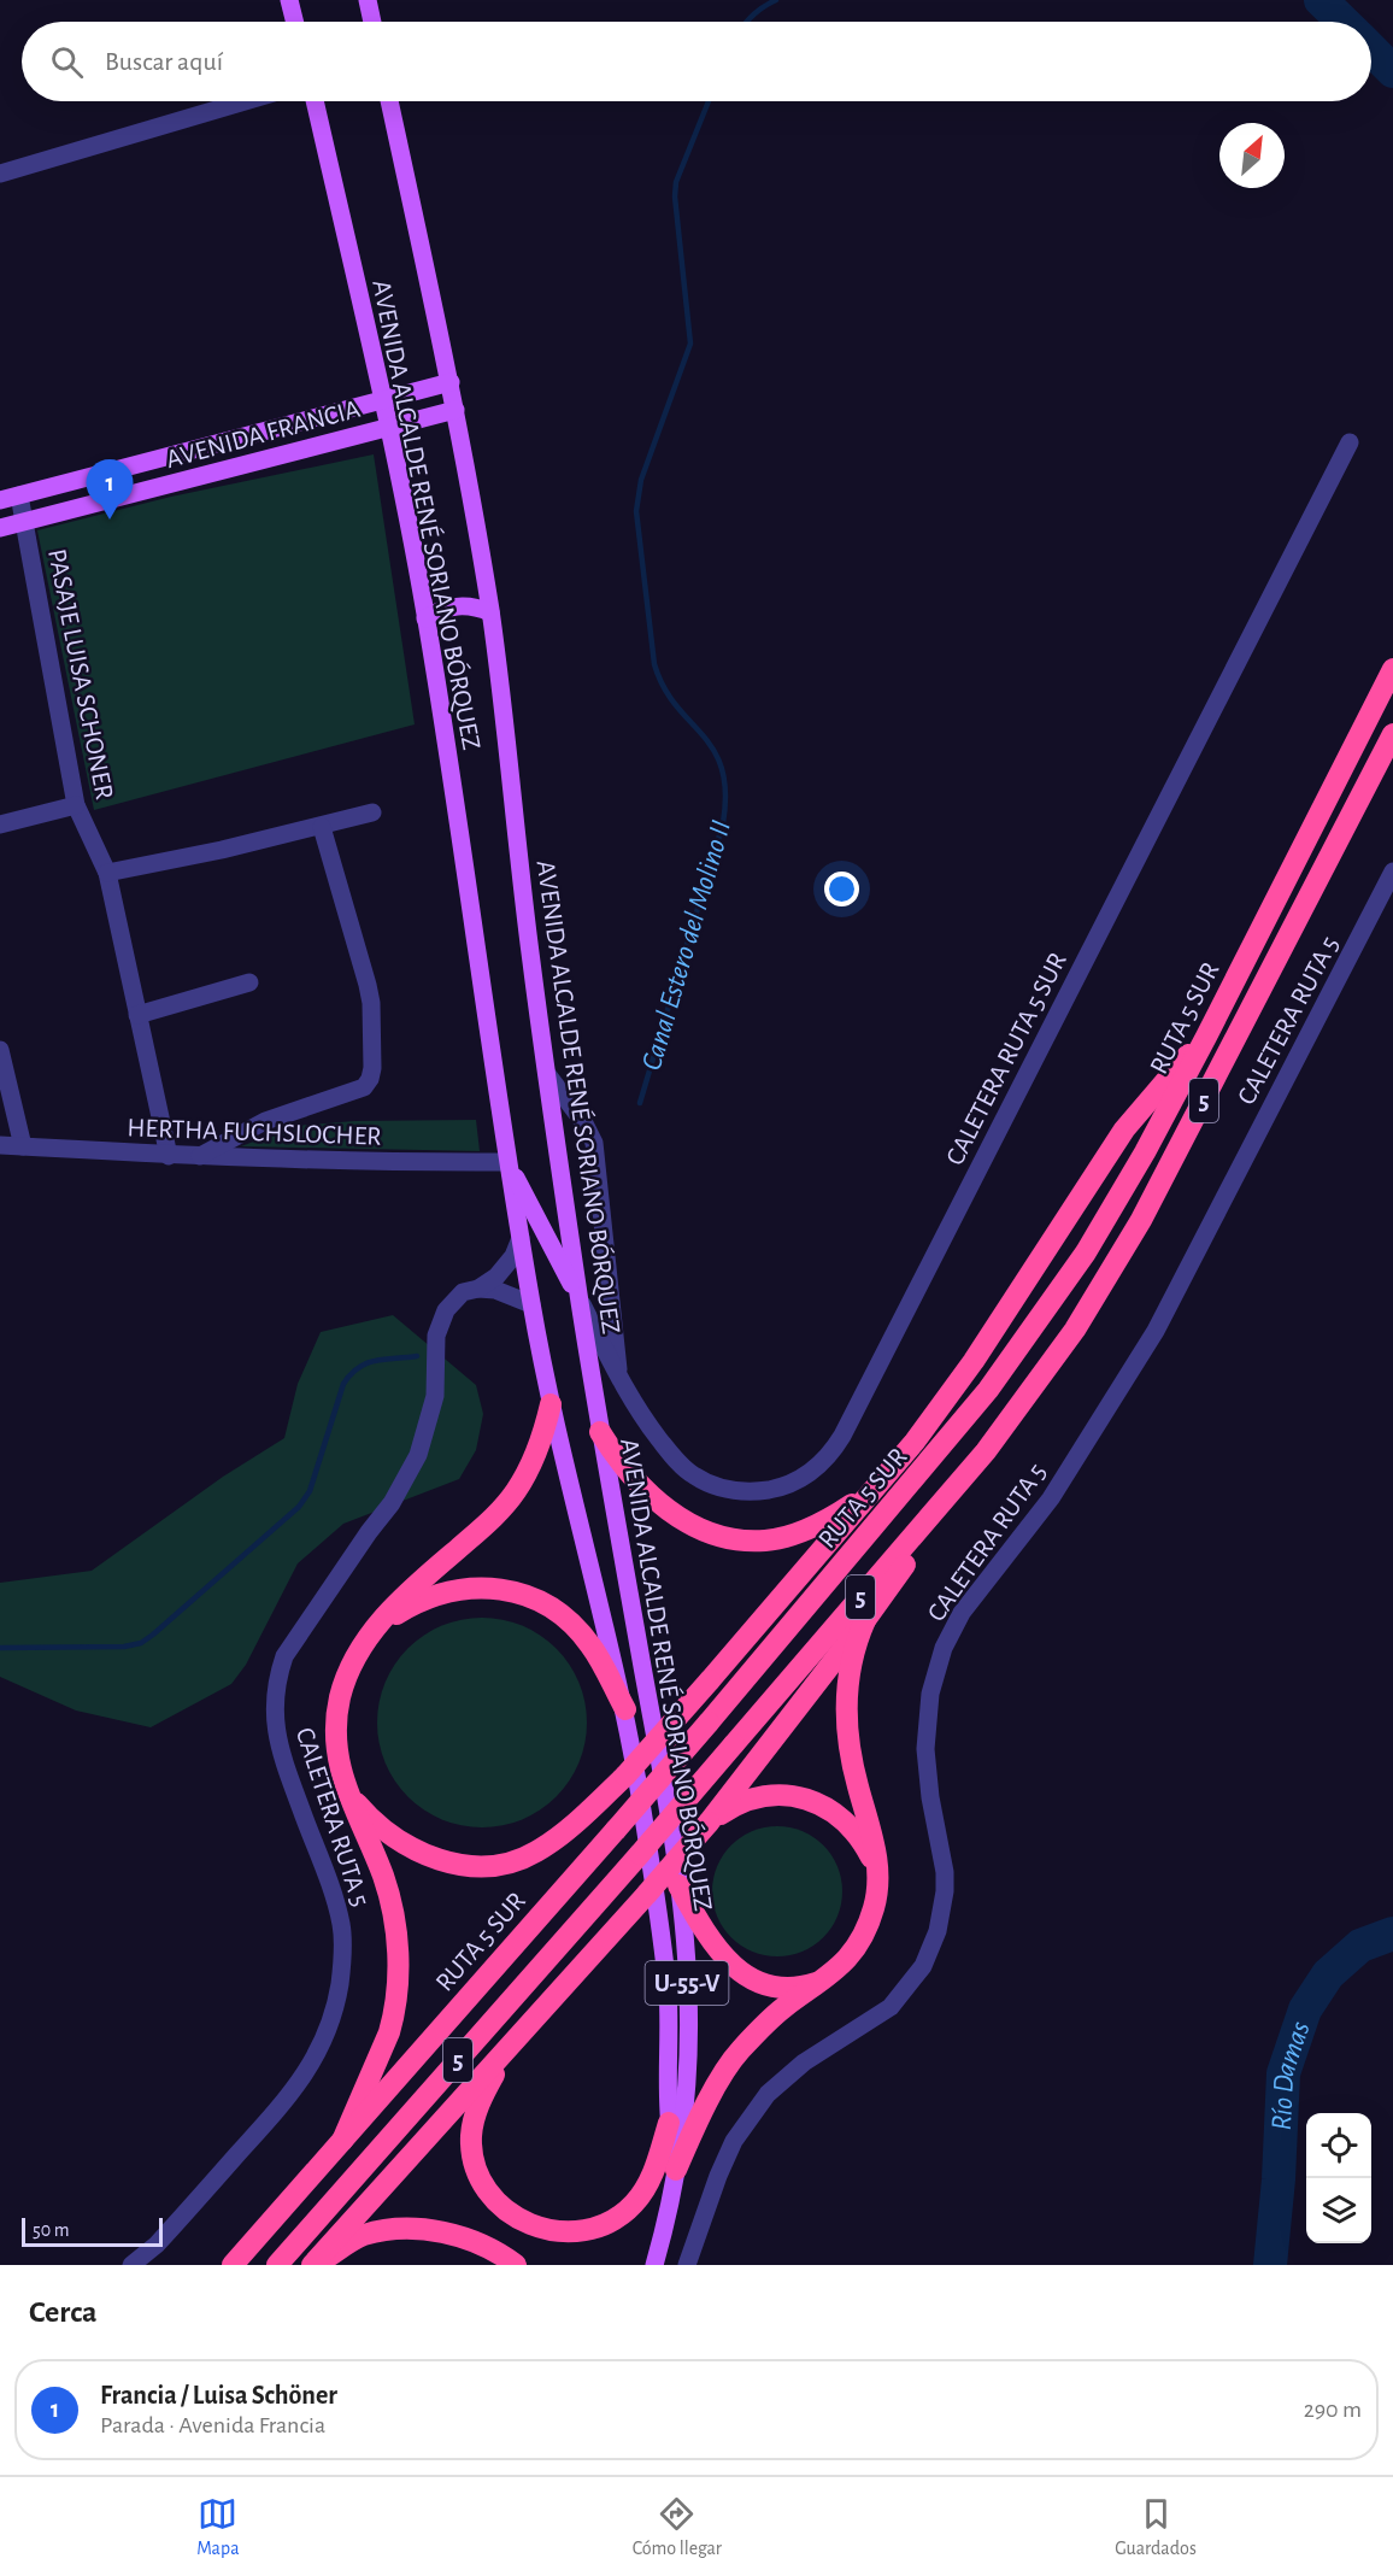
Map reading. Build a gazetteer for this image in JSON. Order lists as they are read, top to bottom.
{
  "streets": {
    "highway": ["RUTA 5 SUR", "5"],
    "main road": ["AVENIDA FRANCIA", "AVENIDA ALCALDE RENÉ SORIANO BÓRQUEZ", "U-55-V"],
    "street": [
      "PASAJE LUISA SCHONER",
      "CALETERA RUTA 5",
      "CALETERA RUTA 5 SUR",
      "HERTHA FUCHSLOCHER"
    ]
  },
  "crossings": [
    ["AVENIDA FRANCIA", "AVENIDA ALCALDE RENÉ SORIANO BÓRQUEZ"],
    ["AVENIDA FRANCIA", "PASAJE LUISA SCHONER"],
    ["AVENIDA ALCALDE RENÉ SORIANO BÓRQUEZ", "CALETERA RUTA 5"],
    ["AVENIDA ALCALDE RENÉ SORIANO BÓRQUEZ", "CALETERA RUTA 5 SUR"],
    ["AVENIDA ALCALDE RENÉ SORIANO BÓRQUEZ", "HERTHA FUCHSLOCHER"],
    ["AVENIDA ALCALDE RENÉ SORIANO BÓRQUEZ", "U-55-V"],
    ["PASAJE LUISA SCHONER", "HERTHA FUCHSLOCHER"]
  ],
  "water": ["Canal Estero del Molino II", "Río Damas"],
  "scale_bar": "50 m",
  "north": "top right",
  "page": {
    "search": "Buscar aquí",
    "pins": "1",
    "scale": "50 m",
    "heading": "Cerca",
    "list": [
      {
        "mark": "1",
        "name": "Francia / Luisa Schöner",
        "note": "Parada · Avenida Francia",
        "value": "290 m"
      }
    ],
    "nav": ["Mapa", "Cómo llegar", "Guardados"]
  }
}
